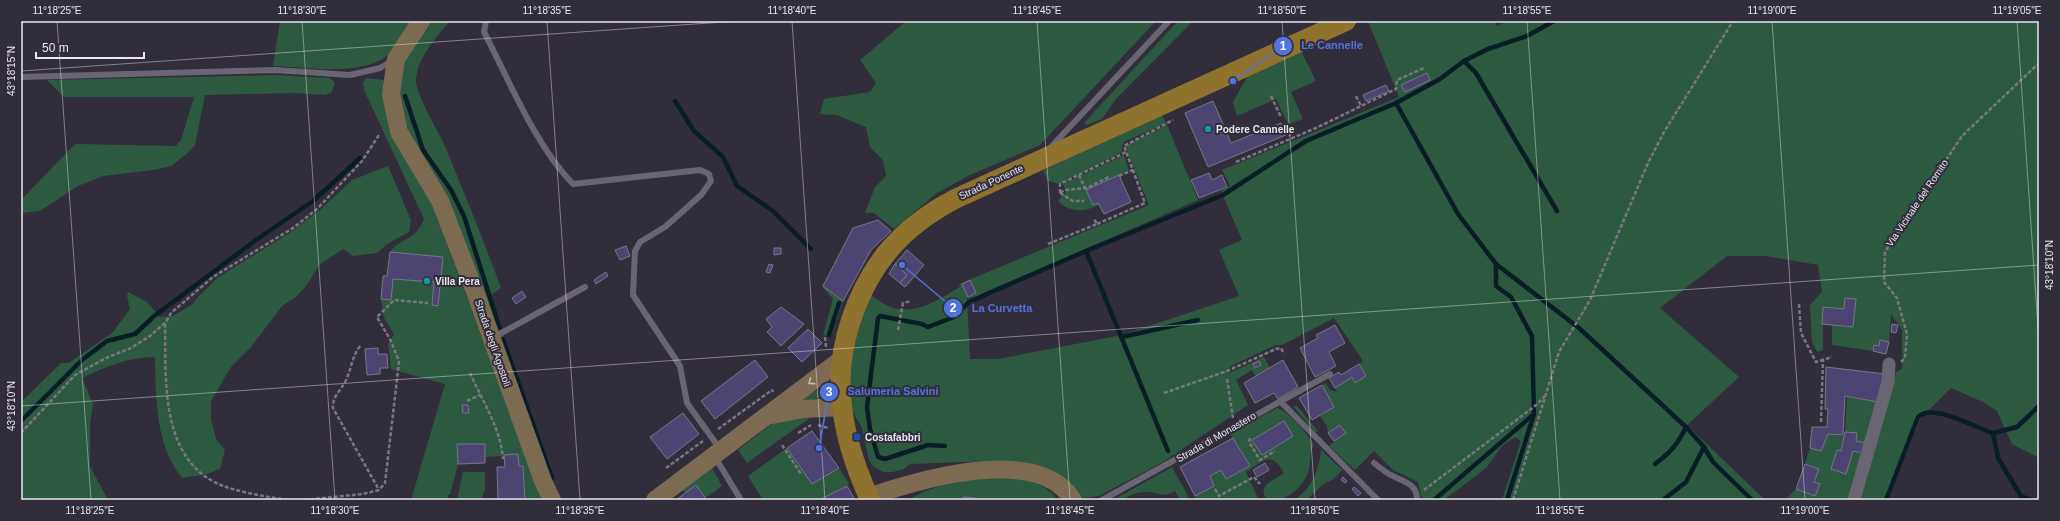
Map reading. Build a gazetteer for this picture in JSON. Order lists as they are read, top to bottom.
{
  "streets": {
    "main road": ["Strada Ponente"],
    "street": ["Strada degli Agostoli"],
    "lane": ["Strada di Monastero"],
    "path": ["Via Vicinale del Romito"]
  },
  "places": {
    "other": [
      "Le Cannelle",
      "Podere Cannelle",
      "La Curvetta",
      "Villa Pera",
      "Salumeria Salvini"
    ],
    "transit": ["Costafabbri"]
  },
  "scale_bar": "50 m",
  "coordinates": [
    "11°18'25\"E",
    "11°18'30\"E",
    "11°18'35\"E",
    "11°18'40\"E",
    "11°18'45\"E",
    "11°18'50\"E",
    "11°18'55\"E",
    "11°19'00\"E",
    "11°19'05\"E",
    "43°18'15\"N",
    "43°18'10\"N"
  ]
}
